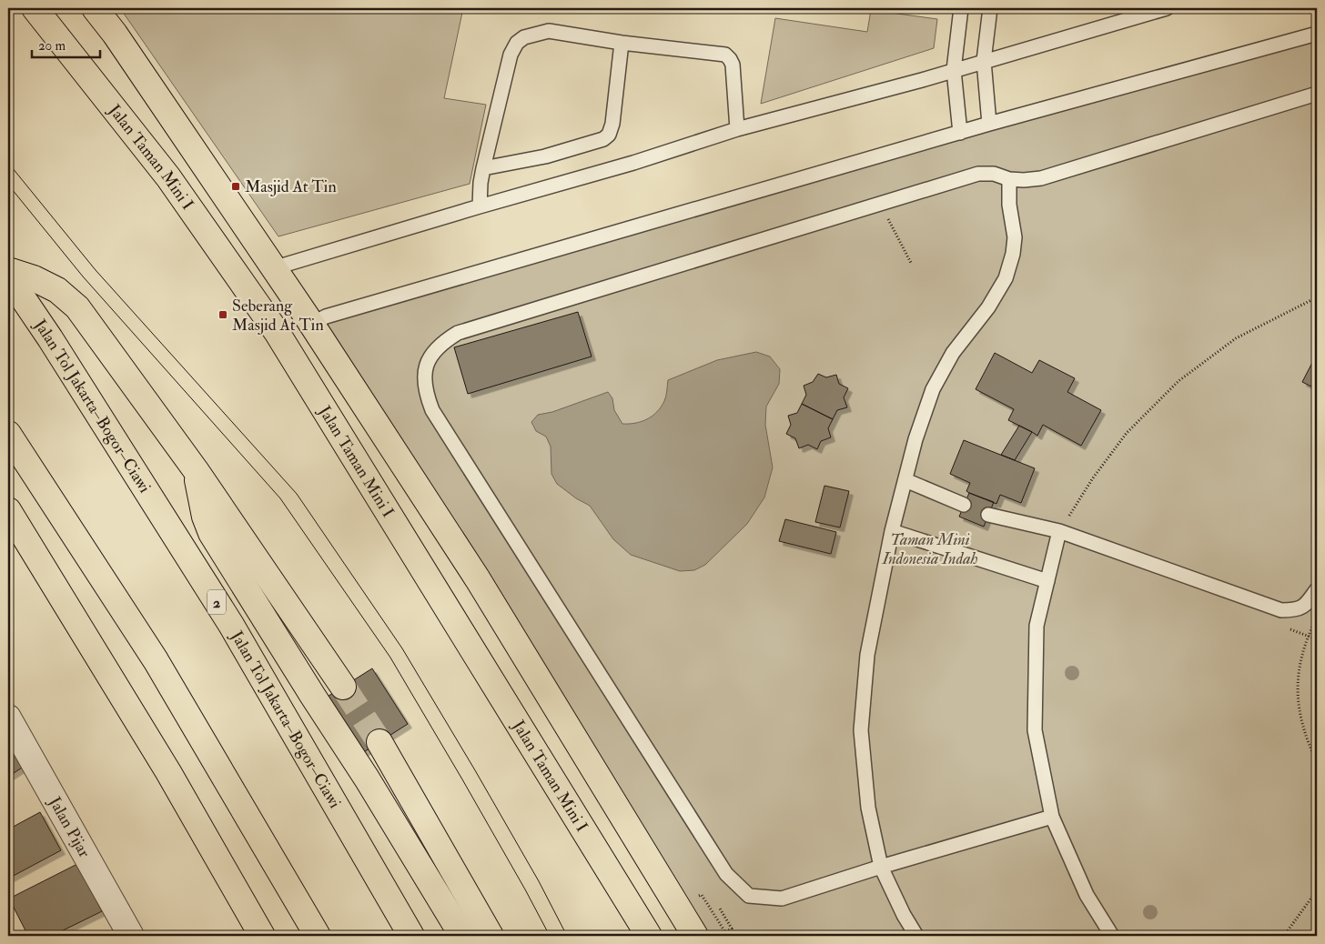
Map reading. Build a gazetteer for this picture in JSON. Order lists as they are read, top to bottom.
{
  "streets": {
    "main road": ["Jalan Taman Mini I", "Jalan Tol Jakarta–Bogor–Ciawi", "2"],
    "street": ["Jalan Pijar"]
  },
  "parks": ["Taman Mini Indonesia Indah"],
  "places": {
    "transit": ["Masjid At Tin", "Seberang Masjid At Tin"]
  },
  "scale_bar": "20 m"
}
